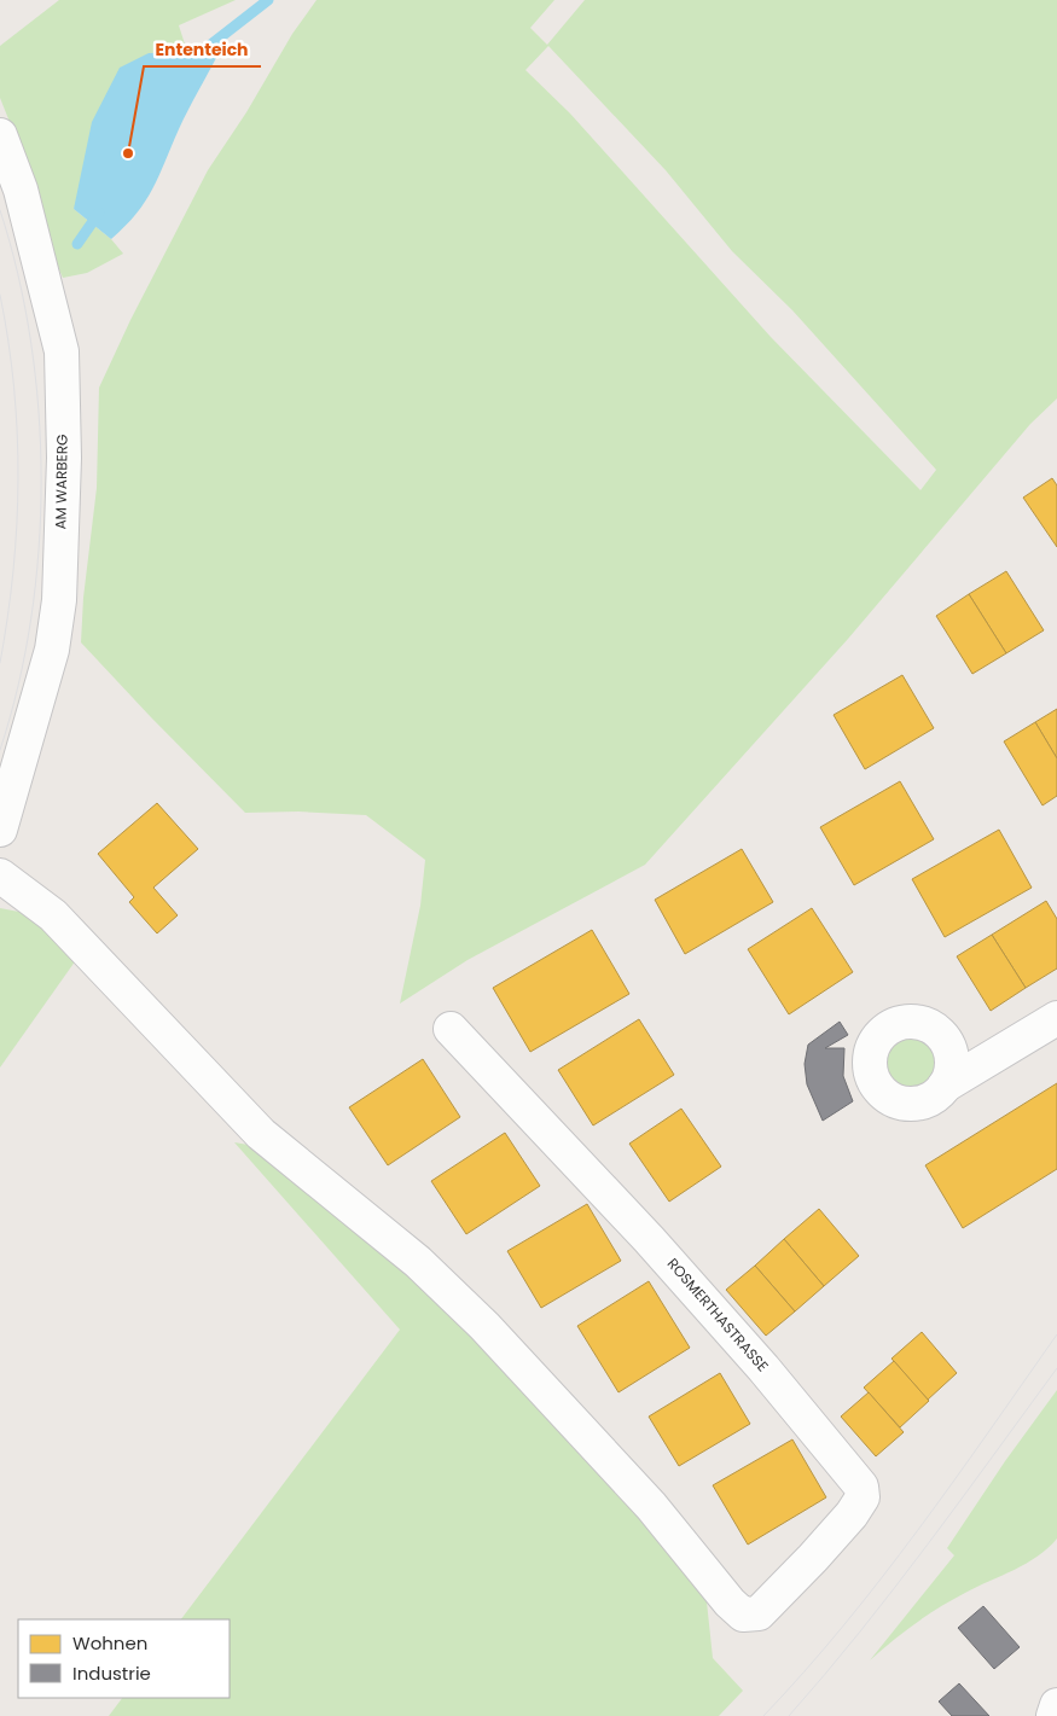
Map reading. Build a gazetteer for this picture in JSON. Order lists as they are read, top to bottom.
{
  "streets": {
    "street": ["AM WARBERG", "ROSMERTHASTRASSE"]
  },
  "places": ["Ententeich"],
  "legend": ["Wohnen", "Industrie"]
}
